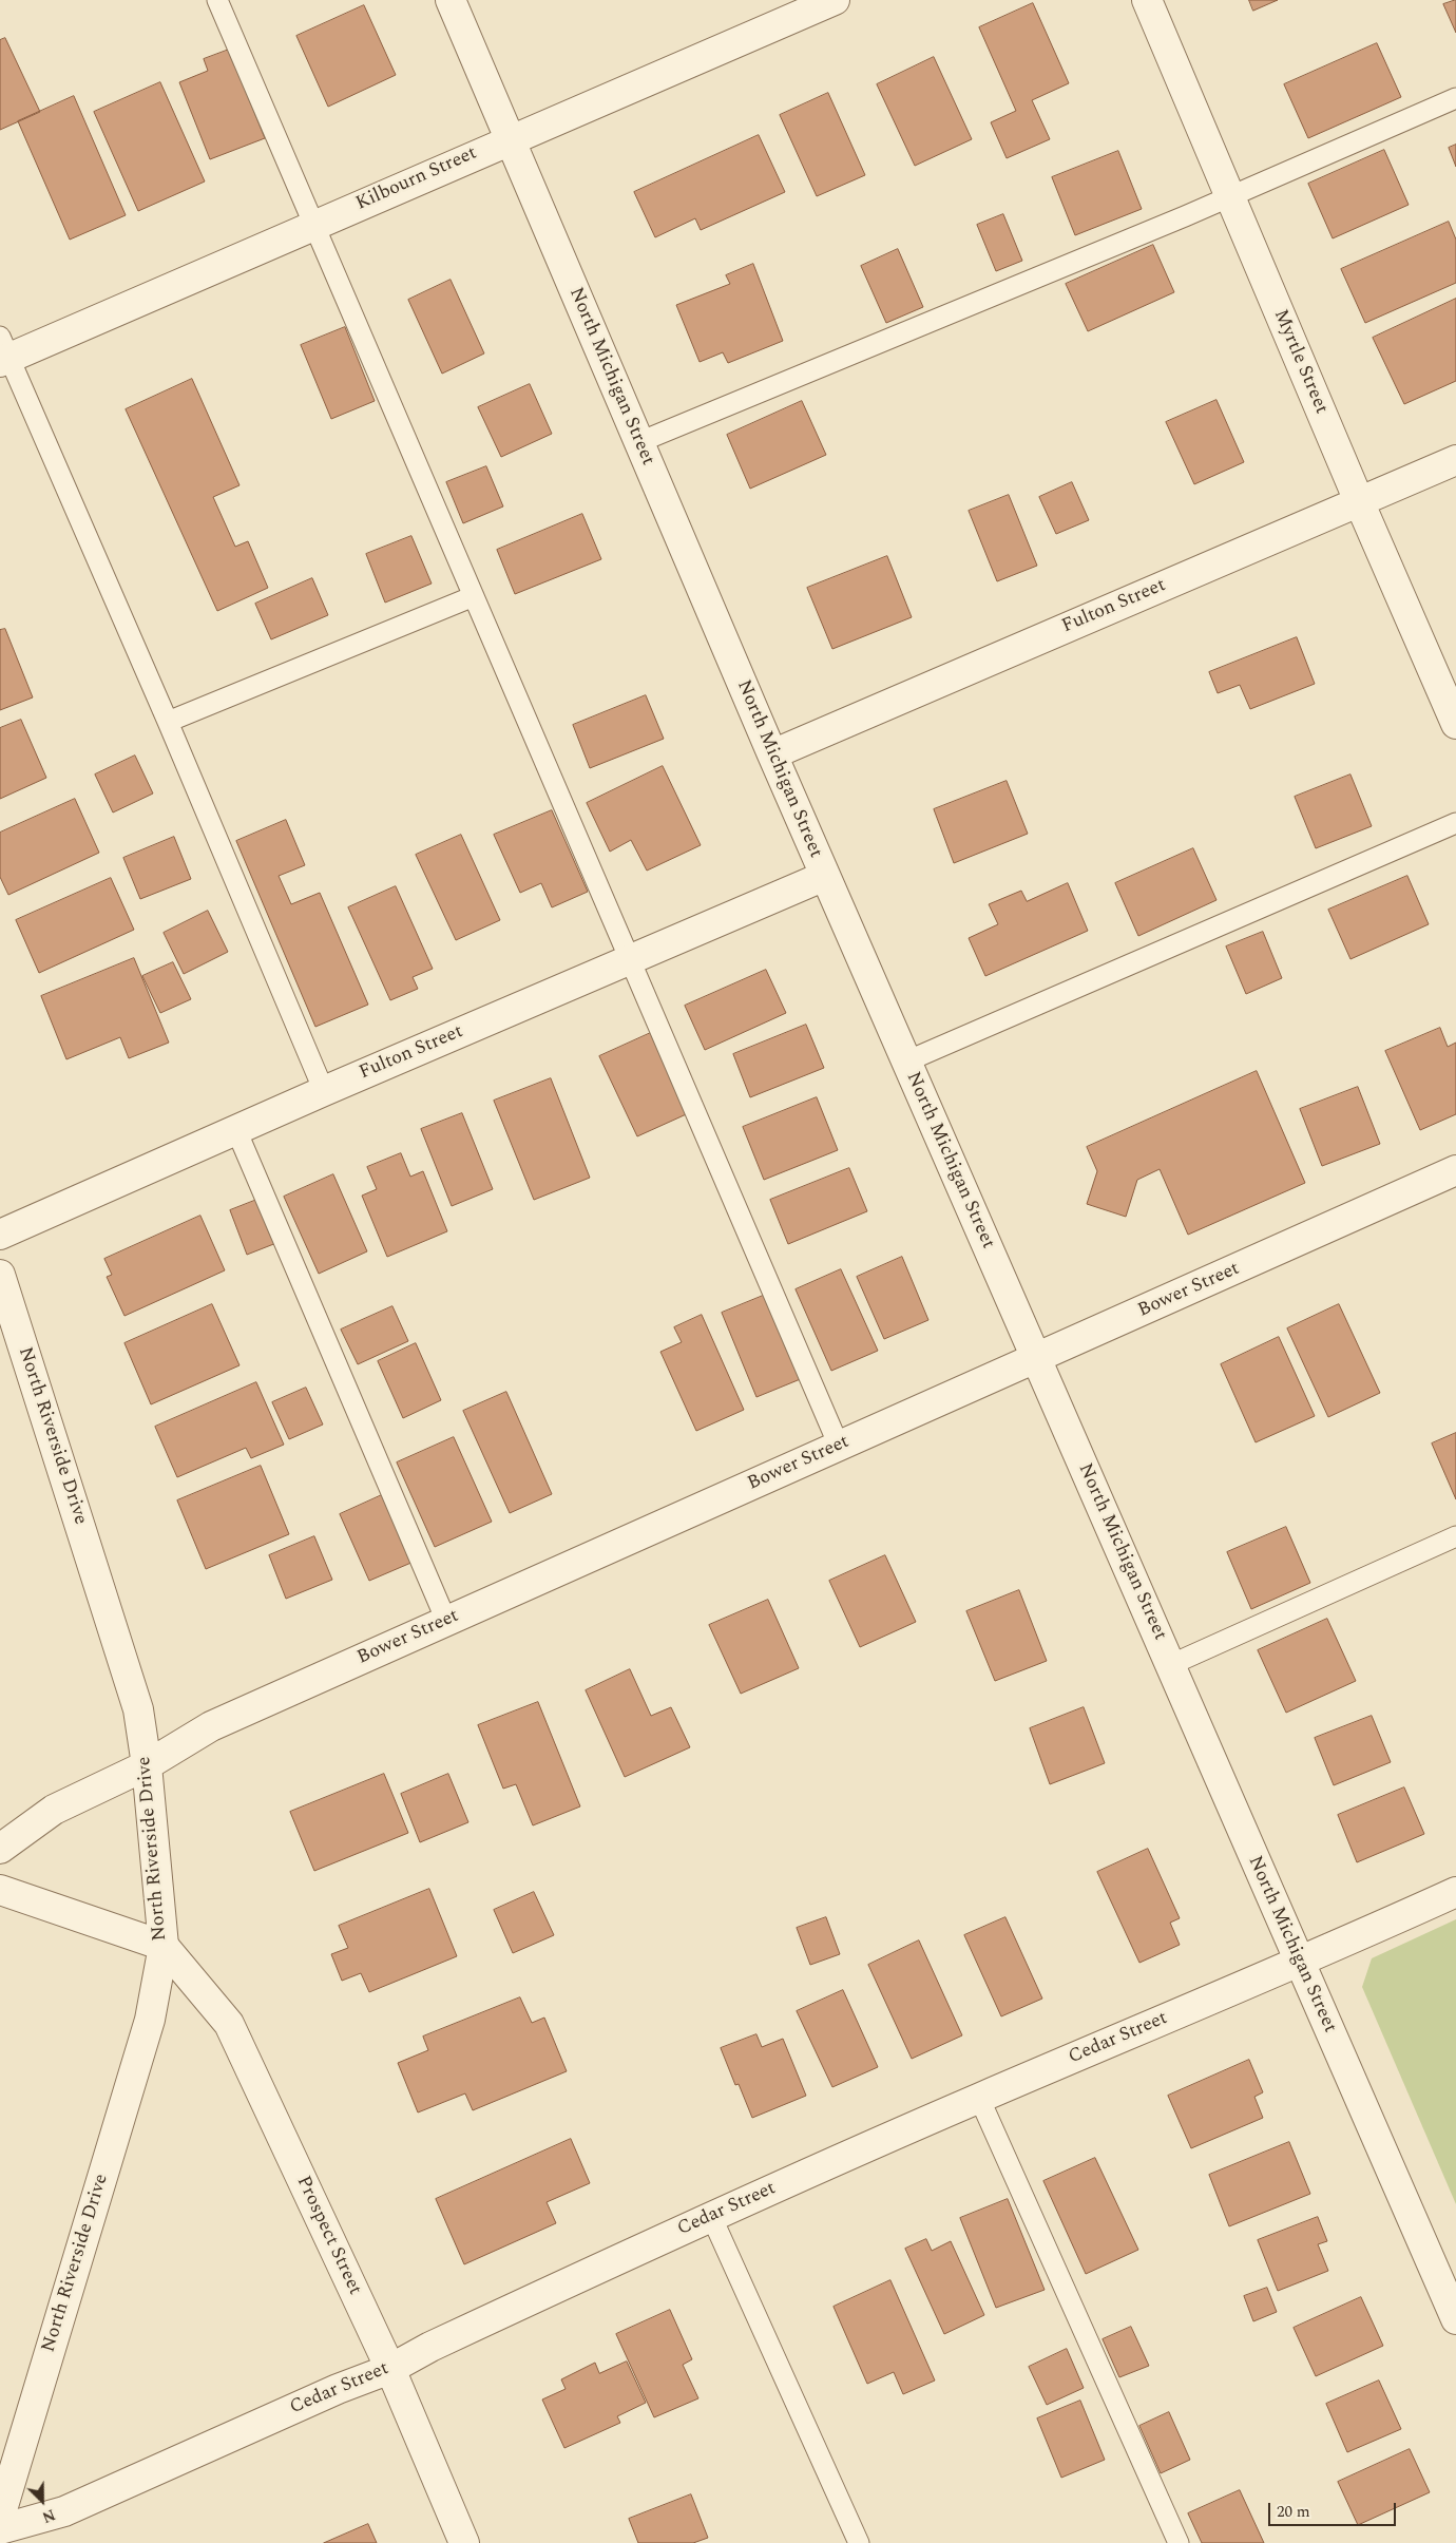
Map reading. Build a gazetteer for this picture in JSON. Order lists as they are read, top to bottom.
{
  "streets": {
    "street": [
      "Kilbourn Street",
      "Myrtle Street",
      "North Michigan Street",
      "Fulton Street",
      "Bower Street",
      "North Riverside Drive",
      "Cedar Street",
      "Prospect Street"
    ]
  },
  "crossings": [
    ["Kilbourn Street", "North Michigan Street"],
    ["Myrtle Street", "Fulton Street"],
    ["North Michigan Street", "Fulton Street"],
    ["North Michigan Street", "Bower Street"],
    ["North Michigan Street", "Cedar Street"],
    ["Bower Street", "North Riverside Drive"],
    ["North Riverside Drive", "Prospect Street"],
    ["Cedar Street", "Prospect Street"]
  ],
  "scale_bar": "20 m",
  "north": "bottom right"
}
